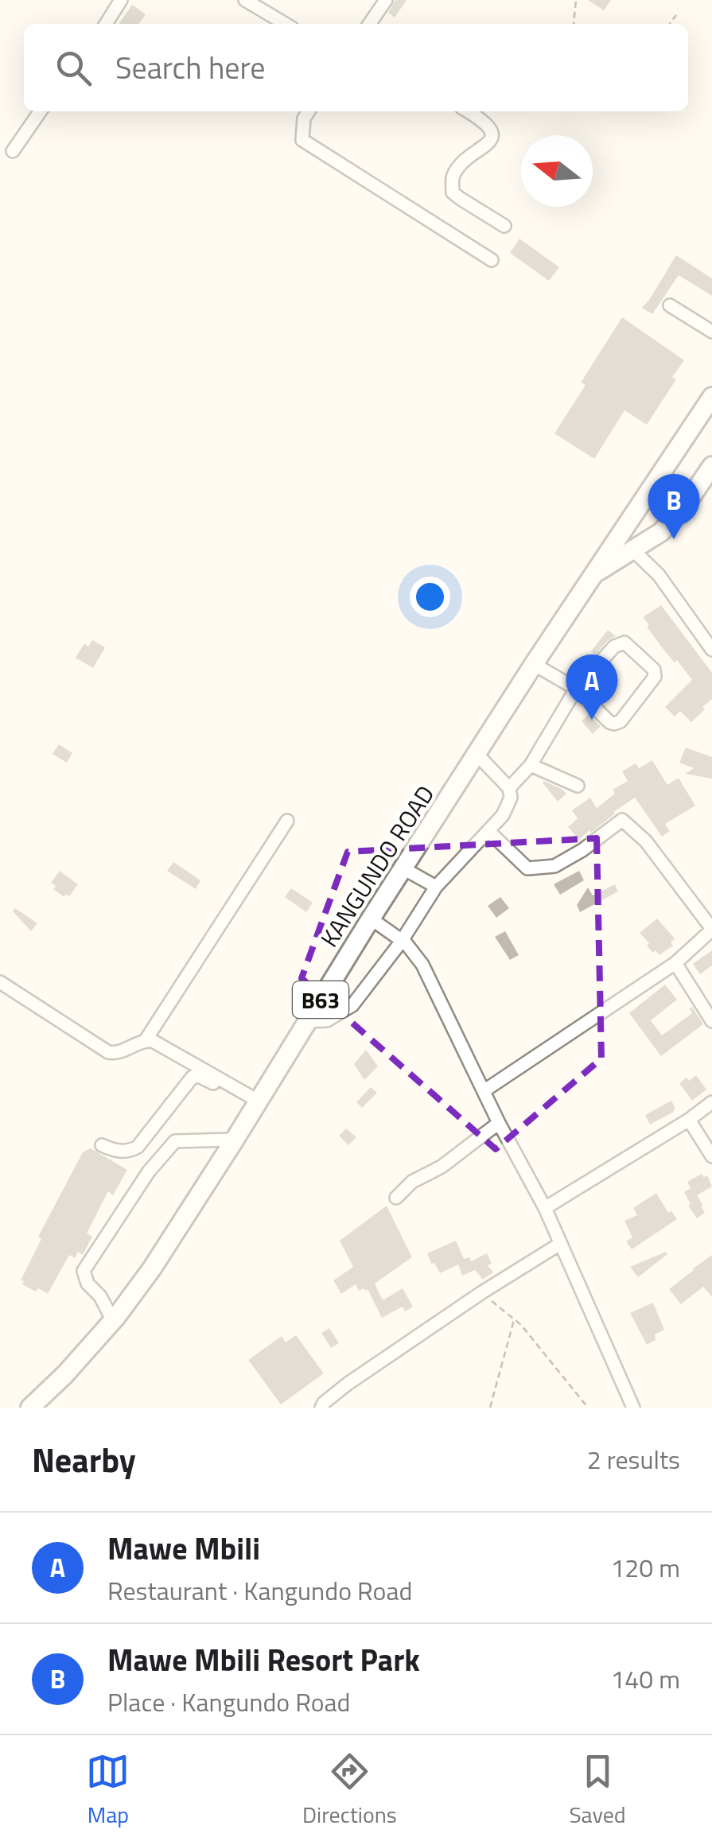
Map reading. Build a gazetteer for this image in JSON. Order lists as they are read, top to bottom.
{
  "streets": {
    "highway": ["KANGUNDO ROAD", "B63"]
  },
  "north": "left",
  "page": {
    "search": "Search here",
    "pins": ["B", "A"],
    "heading": ["Nearby", "2 results"],
    "list": [
      {
        "mark": "A",
        "name": "Mawe Mbili",
        "note": "Restaurant · Kangundo Road",
        "value": "120 m"
      },
      {
        "mark": "B",
        "name": "Mawe Mbili Resort Park",
        "note": "Place · Kangundo Road",
        "value": "140 m"
      }
    ],
    "nav": ["Map", "Directions", "Saved"]
  }
}
